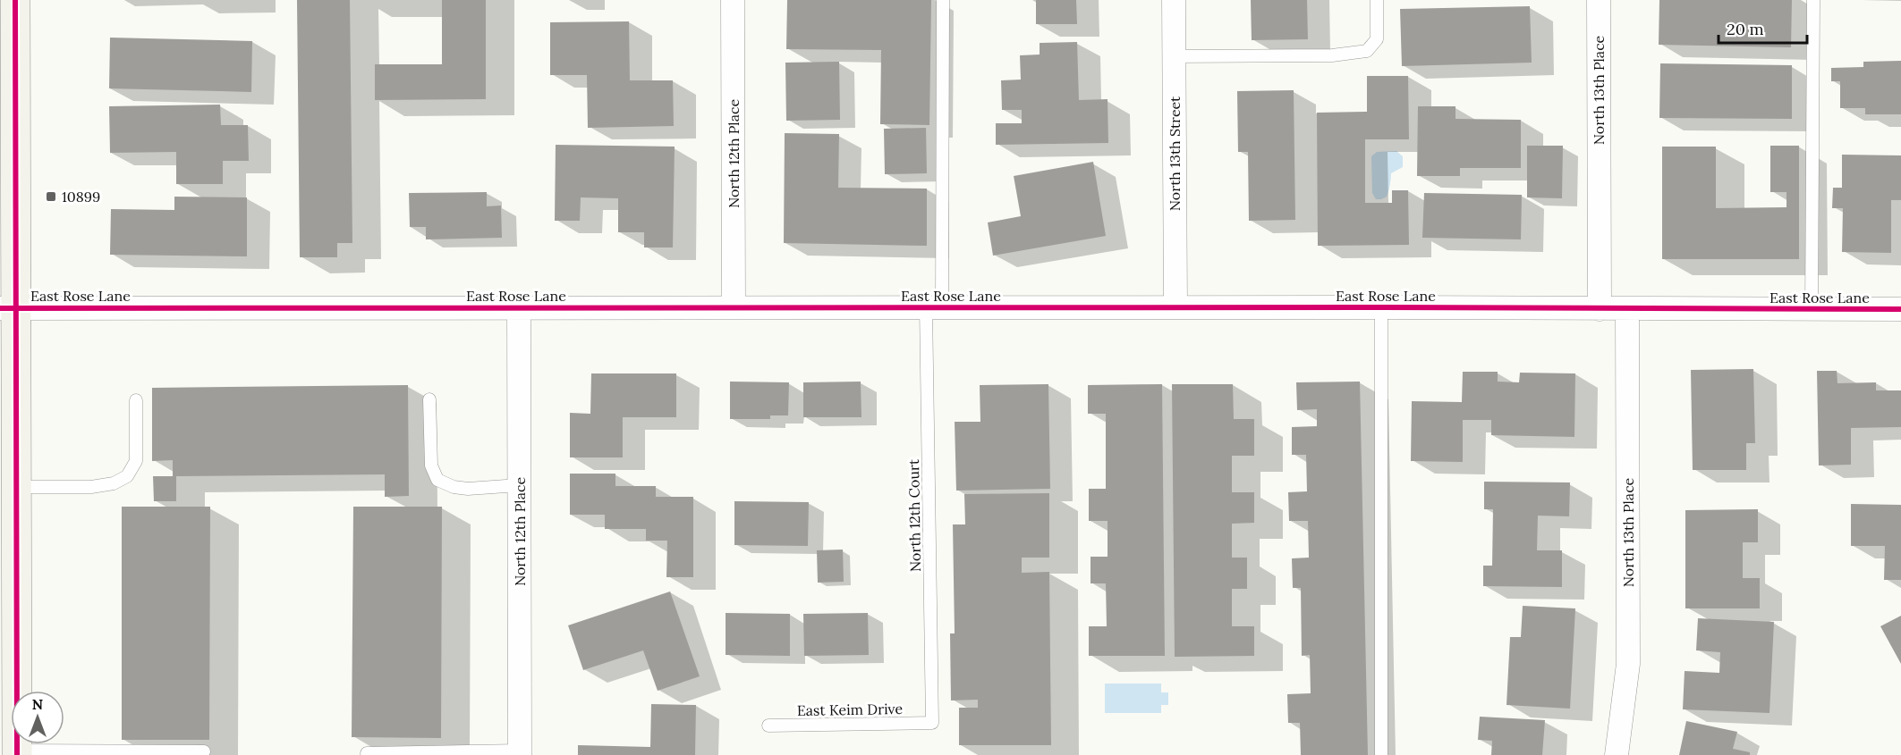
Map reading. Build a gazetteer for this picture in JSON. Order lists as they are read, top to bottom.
{
  "streets": {
    "street": [
      "North 13th Place",
      "North 12th Place",
      "North 13th Street",
      "East Rose Lane"
    ],
    "lane": ["North 12th Court", "East Keim Drive"]
  },
  "crossings": [
    ["North 13th Place", "East Rose Lane"],
    ["North 12th Place", "East Rose Lane"],
    ["North 13th Street", "East Rose Lane"],
    ["East Rose Lane", "North 12th Court"],
    ["North 12th Court", "East Keim Drive"]
  ],
  "places": {
    "transit": ["10899"]
  },
  "scale_bar": "20 m",
  "north": "top"
}
